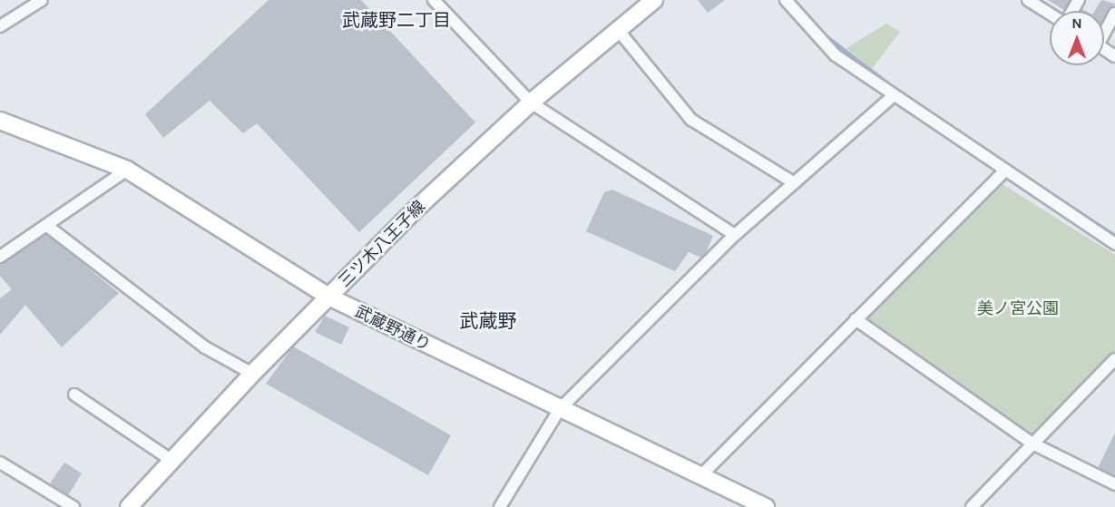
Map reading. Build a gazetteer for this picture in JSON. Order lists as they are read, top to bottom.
{
  "streets": {
    "street": ["三ツ木八王子線", "武蔵野通り"]
  },
  "crossings": [
    ["三ツ木八王子線", "武蔵野通り"]
  ],
  "districts": ["武蔵野二丁目", "武蔵野"],
  "parks": ["美ノ宮公園"],
  "north": "top"
}
